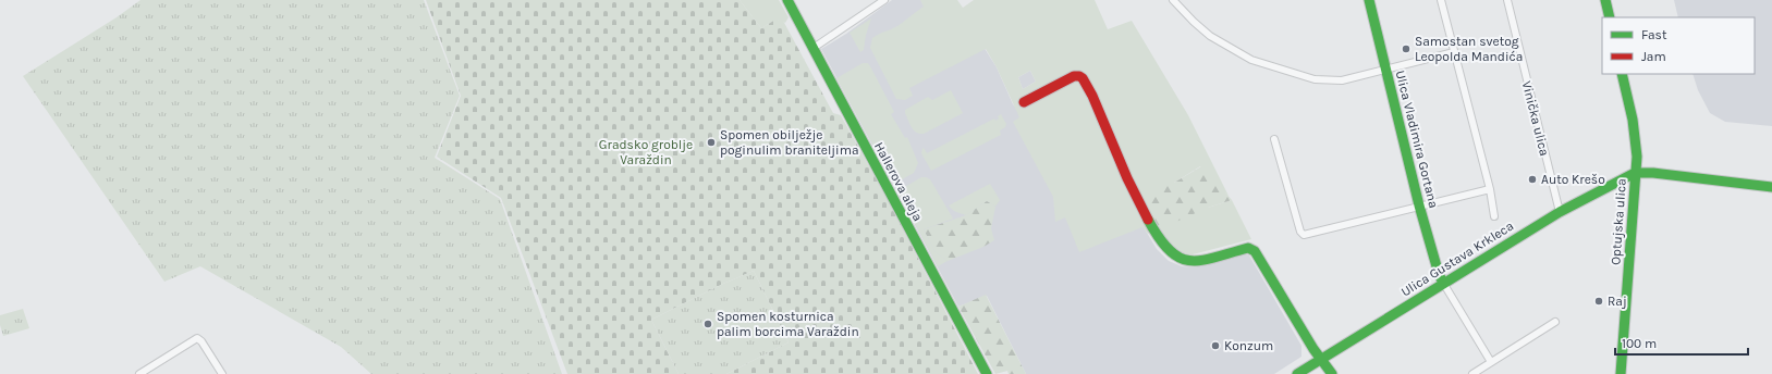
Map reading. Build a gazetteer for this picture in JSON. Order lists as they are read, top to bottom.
{
  "streets": {
    "main road": [
      "Ulica Vladimira Gortana",
      "Hallerova aleja",
      "Optujska ulica",
      "Ulica Gustava Krkleca"
    ],
    "street": ["Vinička ulica"]
  },
  "crossings": [
    ["Vinička ulica", "Ulica Gustava Krkleca"],
    ["Ulica Vladimira Gortana", "Ulica Gustava Krkleca"],
    ["Optujska ulica", "Ulica Gustava Krkleca"]
  ],
  "parks": ["Gradsko groblje Varaždin"],
  "places": [
    "Samostan svetog Leopolda Mandića",
    "Spomen obilježje poginulim braniteljima",
    "Auto Krešo",
    "Raj",
    "Spomen kosturnica palim borcima Varaždin",
    "Konzum"
  ],
  "legend": ["Fast", "Jam"],
  "scale_bar": "100 m"
}
